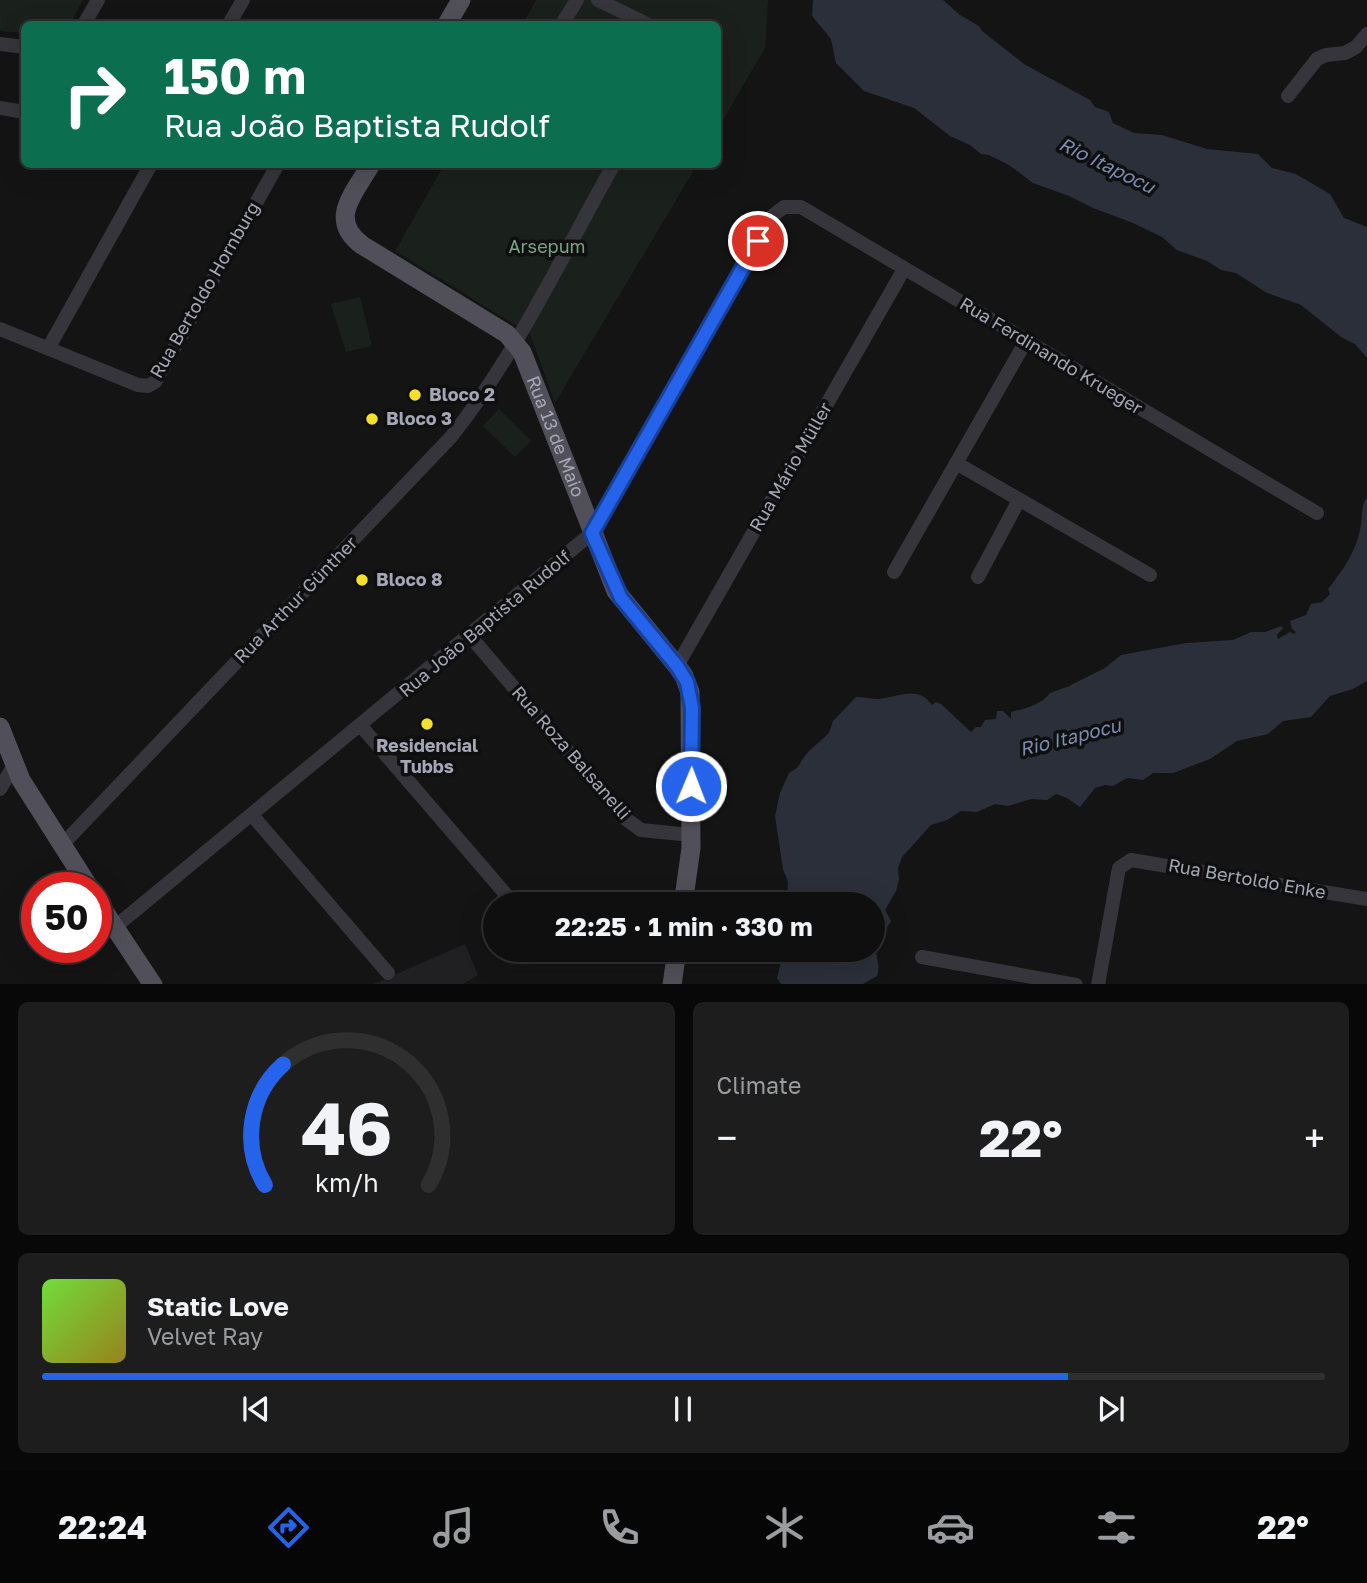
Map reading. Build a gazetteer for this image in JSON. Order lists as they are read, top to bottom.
{
  "streets": {
    "main road": ["Rua 13 de Maio"],
    "street": [
      "Rua Bertoldo Hornburg",
      "Rua Ferdinando Krueger",
      "Rua Mário Müller",
      "Rua Arthur Günther",
      "Rua João Baptista Rudolf",
      "Rua Roza Balsanelli",
      "Rua Bertoldo Enke"
    ]
  },
  "crossings": [
    ["Rua Ferdinando Krueger", "Rua Mário Müller"],
    ["Rua Ferdinando Krueger", "Rua João Baptista Rudolf"],
    ["Rua 13 de Maio", "Rua Mário Müller"],
    ["Rua 13 de Maio", "Rua Arthur Günther"],
    ["Rua 13 de Maio", "Rua João Baptista Rudolf"],
    ["Rua 13 de Maio", "Rua Roza Balsanelli"],
    ["Rua João Baptista Rudolf", "Rua Roza Balsanelli"]
  ],
  "water": ["Rio Itapocu"],
  "parks": ["Arsepum"],
  "places": [
    "Bloco 2",
    "Bloco 3",
    "Bloco 8",
    "Residencial Tubbs"
  ],
  "page": {
    "turn": ["150 m", "Rua João Baptista Rudolf"],
    "limit": "50",
    "trip": "22:25 · 1 min · 330 m",
    "tile": "Climate",
    "heat": ["−", "22°", "+"],
    "song": ["Static Love", "Velvet Ray"],
    "tabs": ["22:24", "22°"],
    "gauge": ["46", "km/h"]
  }
}
